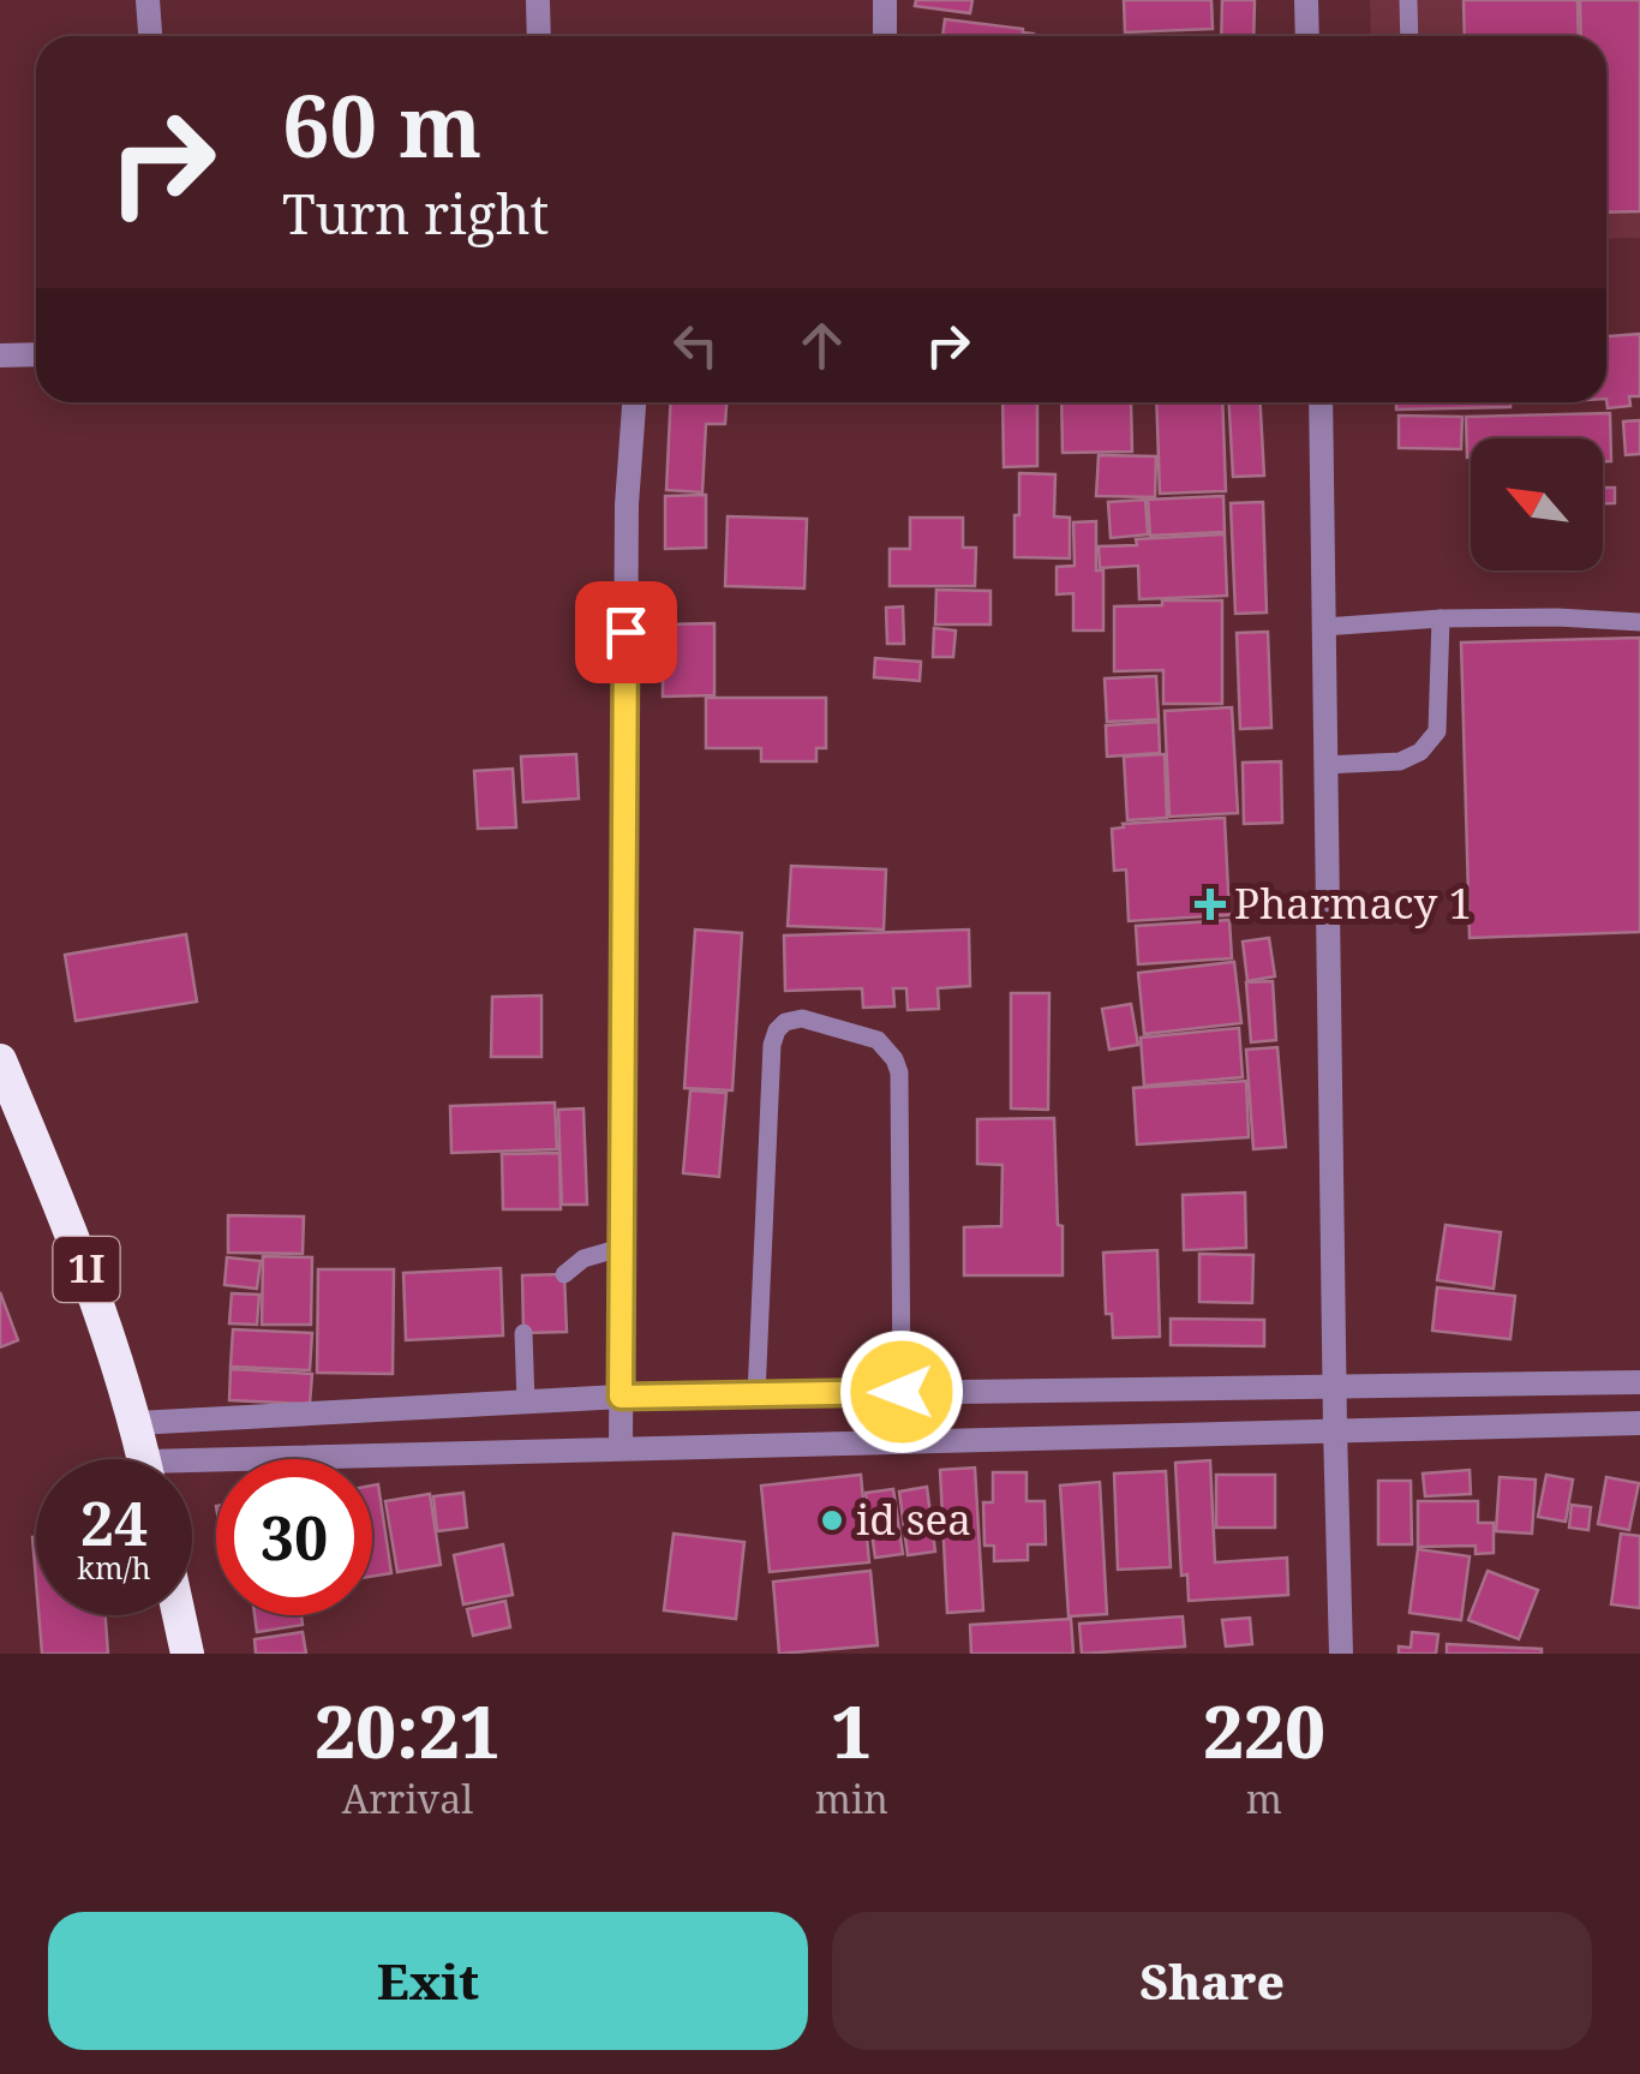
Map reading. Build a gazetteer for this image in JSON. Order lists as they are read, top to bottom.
{
  "streets": {
    "highway": ["1I"]
  },
  "places": {
    "health": ["Pharmacy 1"],
    "other": ["id sea"]
  },
  "north": "top left",
  "page": {
    "turn": ["60 m", "Turn right"],
    "speed": "24 km/h",
    "limit": "30",
    "eta": [
      "20:21",
      "Arrival",
      "1",
      "min",
      "220",
      "m"
    ],
    "buttons": ["Exit", "Share"]
  }
}
